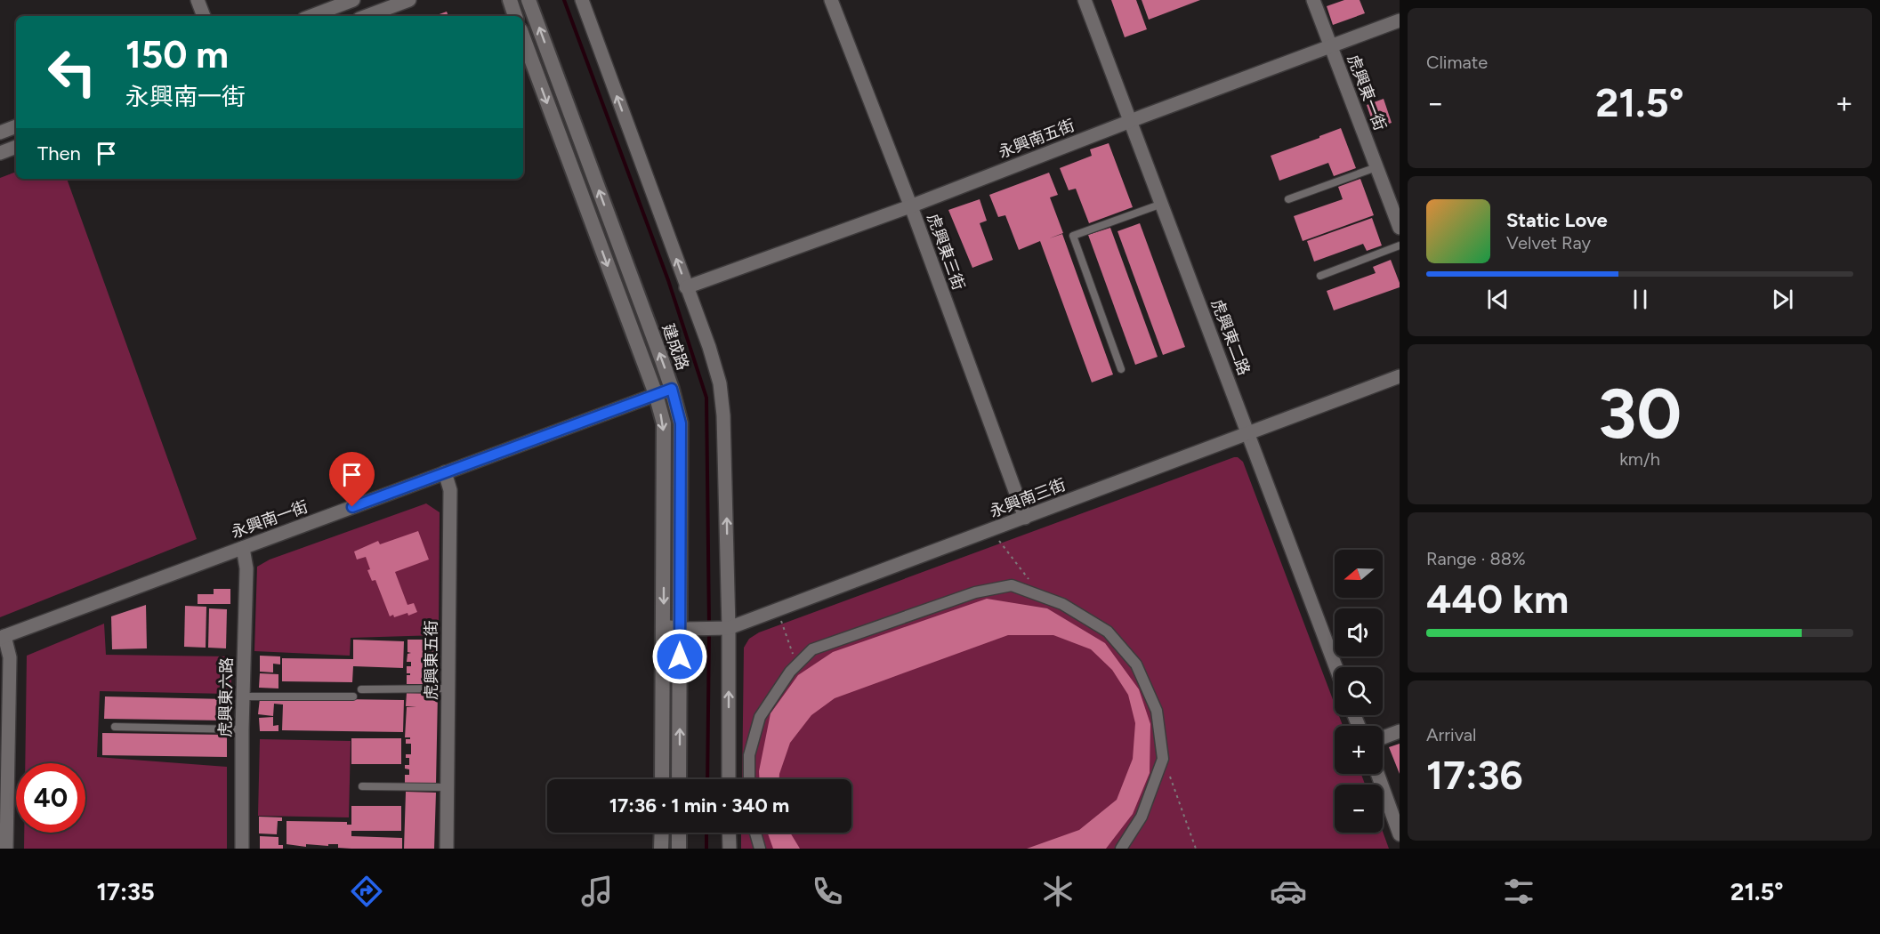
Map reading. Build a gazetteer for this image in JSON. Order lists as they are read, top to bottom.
{
  "streets": {
    "street": [
      "虎興東一街",
      "永興南五街",
      "虎興東三街",
      "虎興東二路",
      "建成路",
      "永興南三街",
      "永興南一街",
      "虎興東五街",
      "虎興東六路"
    ]
  },
  "crossings": [
    ["虎興東一街", "永興南五街"],
    ["永興南五街", "虎興東三街"],
    ["永興南五街", "虎興東二路"],
    ["永興南五街", "建成路"],
    ["虎興東三街", "永興南三街"],
    ["虎興東二路", "永興南三街"],
    ["建成路", "永興南三街"],
    ["建成路", "永興南一街"],
    ["永興南一街", "虎興東五街"],
    ["永興南一街", "虎興東六路"]
  ],
  "north": "left",
  "page": {
    "tile": [
      "Climate",
      ["30", "km/h"],
      ["Range · 88%", "440 km"],
      ["Arrival", "17:36"]
    ],
    "turn": ["150 m", "永興南一街"],
    "heat": ["−", "21.5°", "+"],
    "then": "Then",
    "song": ["Static Love", "Velvet Ray"],
    "map_buttons": ["+", "−"],
    "limit": "40",
    "trip": "17:36 · 1 min · 340 m",
    "tabs": ["17:35", "21.5°"]
  }
}
